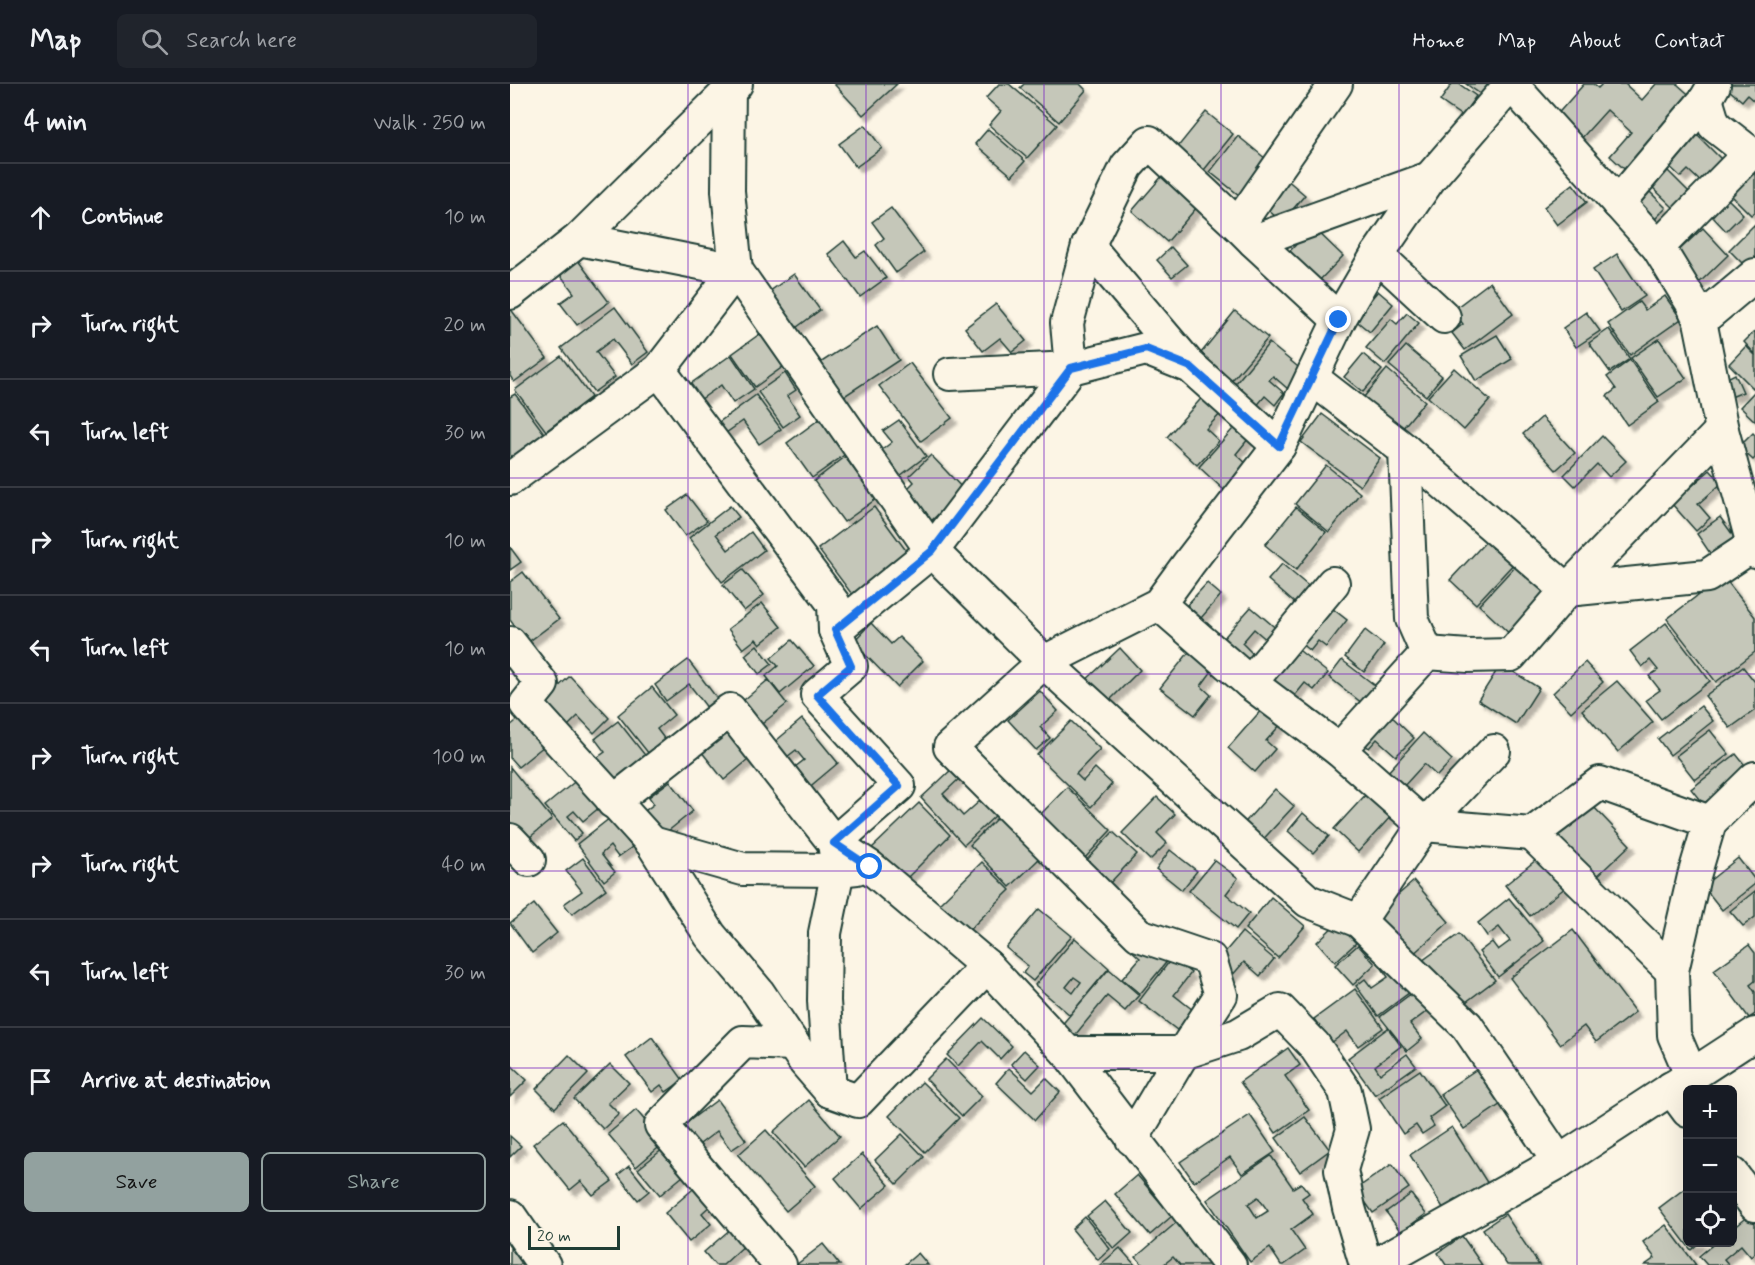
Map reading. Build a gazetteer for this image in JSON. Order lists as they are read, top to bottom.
{
  "scale_bar": "20 m",
  "page": {
    "header": "Map",
    "search": "Search here",
    "nav": [
      "Home",
      "Map",
      "About",
      "Contact"
    ],
    "heading": ["4 min", "Walk · 250 m"],
    "list": [
      ["Continue", "10 m"],
      ["Turn right", "20 m"],
      ["Turn left", "30 m"],
      ["Turn right", "10 m"],
      ["Turn left", "10 m"],
      ["Turn right", "100 m"],
      ["Turn right", "40 m"],
      ["Turn left", "30 m"],
      "Arrive at destination"
    ],
    "map_buttons": ["+", "−"],
    "buttons": ["Save", "Share"],
    "scale": "20 m"
  }
}
